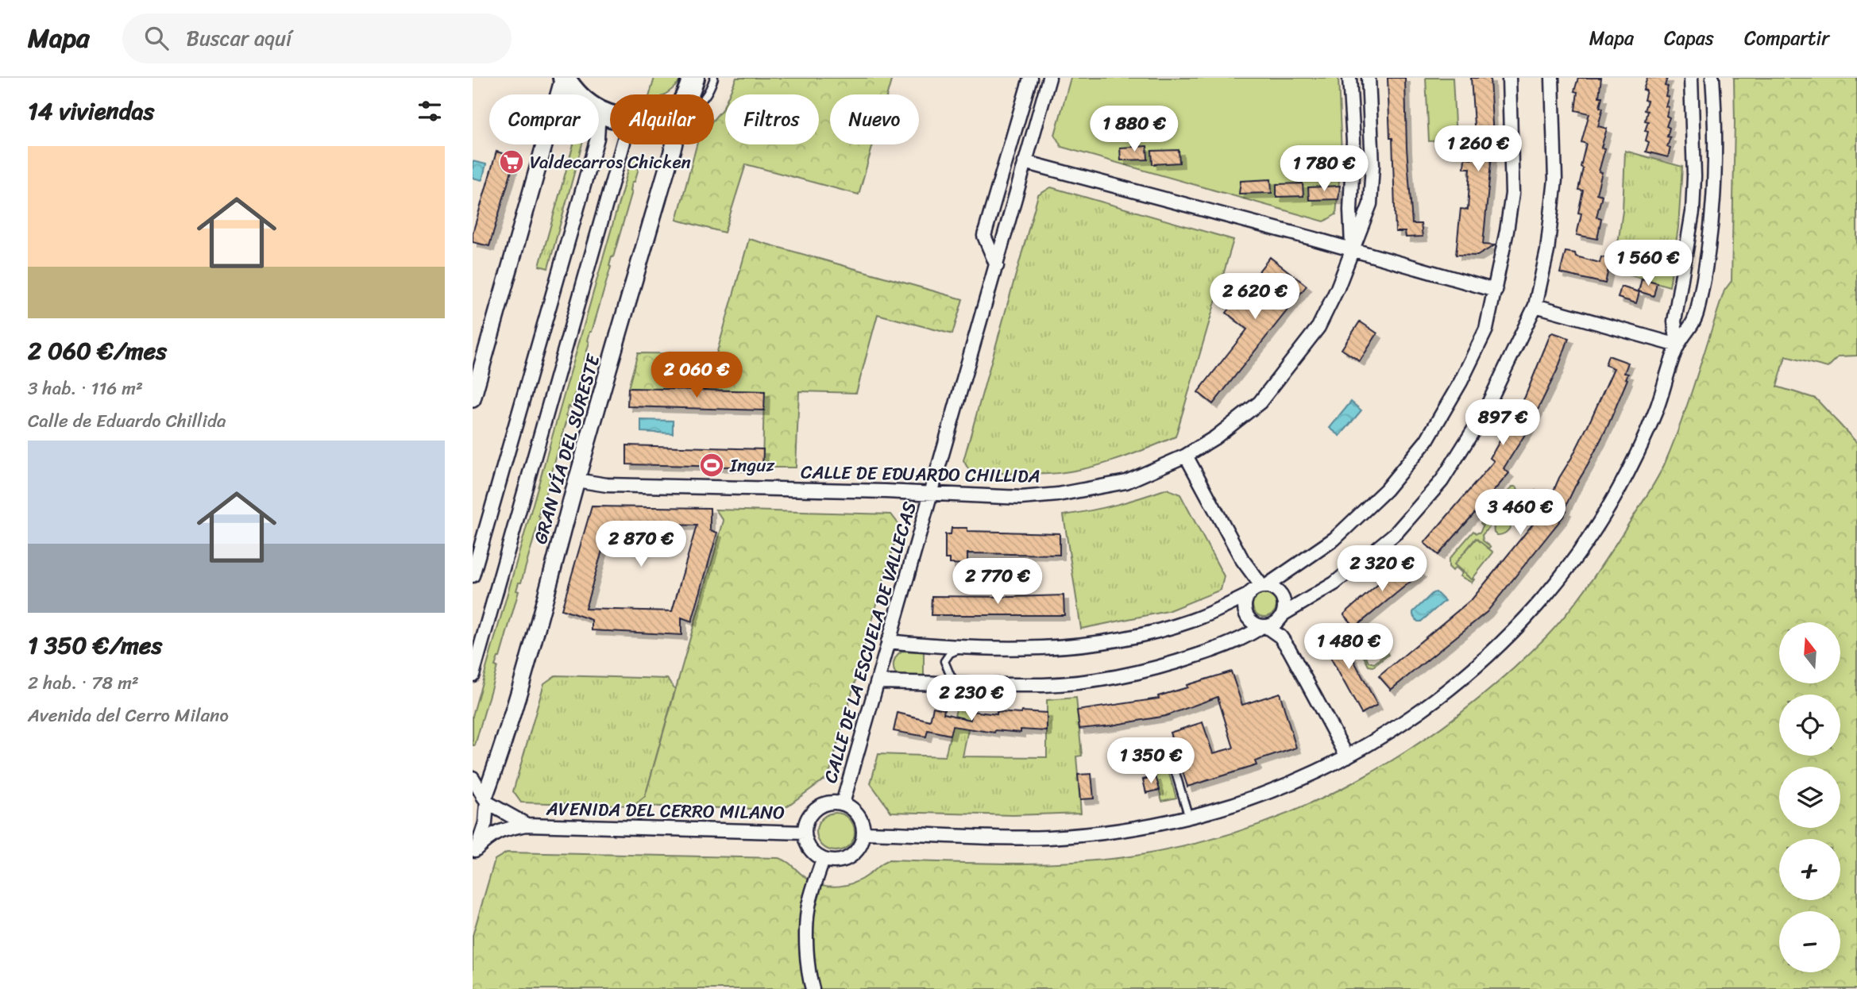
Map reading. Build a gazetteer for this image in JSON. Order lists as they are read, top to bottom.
{
  "streets": {
    "street": [
      "GRAN VÍA DEL SURESTE",
      "CALLE DE EDUARDO CHILLIDA",
      "CALLE DE LA ESCUELA DE VALLECAS",
      "AVENIDA DEL CERRO MILANO"
    ]
  },
  "crossings": [
    ["GRAN VÍA DEL SURESTE", "CALLE DE EDUARDO CHILLIDA"],
    ["GRAN VÍA DEL SURESTE", "AVENIDA DEL CERRO MILANO"],
    ["CALLE DE EDUARDO CHILLIDA", "CALLE DE LA ESCUELA DE VALLECAS"],
    ["CALLE DE LA ESCUELA DE VALLECAS", "AVENIDA DEL CERRO MILANO"]
  ],
  "places": {
    "supermarket": ["Valdecarros Chicken"],
    "sports": ["Inguz"]
  },
  "north": "top",
  "page": {
    "header": "Mapa",
    "search": "Buscar aquí",
    "nav": ["Mapa", "Capas", "Compartir"],
    "heading": "14 viviendas",
    "chip": [
      "Comprar",
      "Alquilar",
      "Filtros",
      "Nuevo"
    ],
    "price": [
      "1 880 €",
      "1 260 €",
      "1 780 €",
      "1 560 €",
      "2 620 €",
      "2 060 €",
      "897 €",
      "3 460 €",
      "2 870 €",
      "2 320 €",
      "2 770 €",
      "1 480 €",
      "2 230 €",
      "1 350 €"
    ],
    "list": [
      {
        "name": "2 060 €/mes",
        "note": "3 hab. · 116 m² · Calle de Eduardo Chillida"
      },
      {
        "name": "1 350 €/mes",
        "note": "2 hab. · 78 m² · Avenida del Cerro Milano"
      }
    ],
    "map_buttons": ["+", "−"]
  }
}
